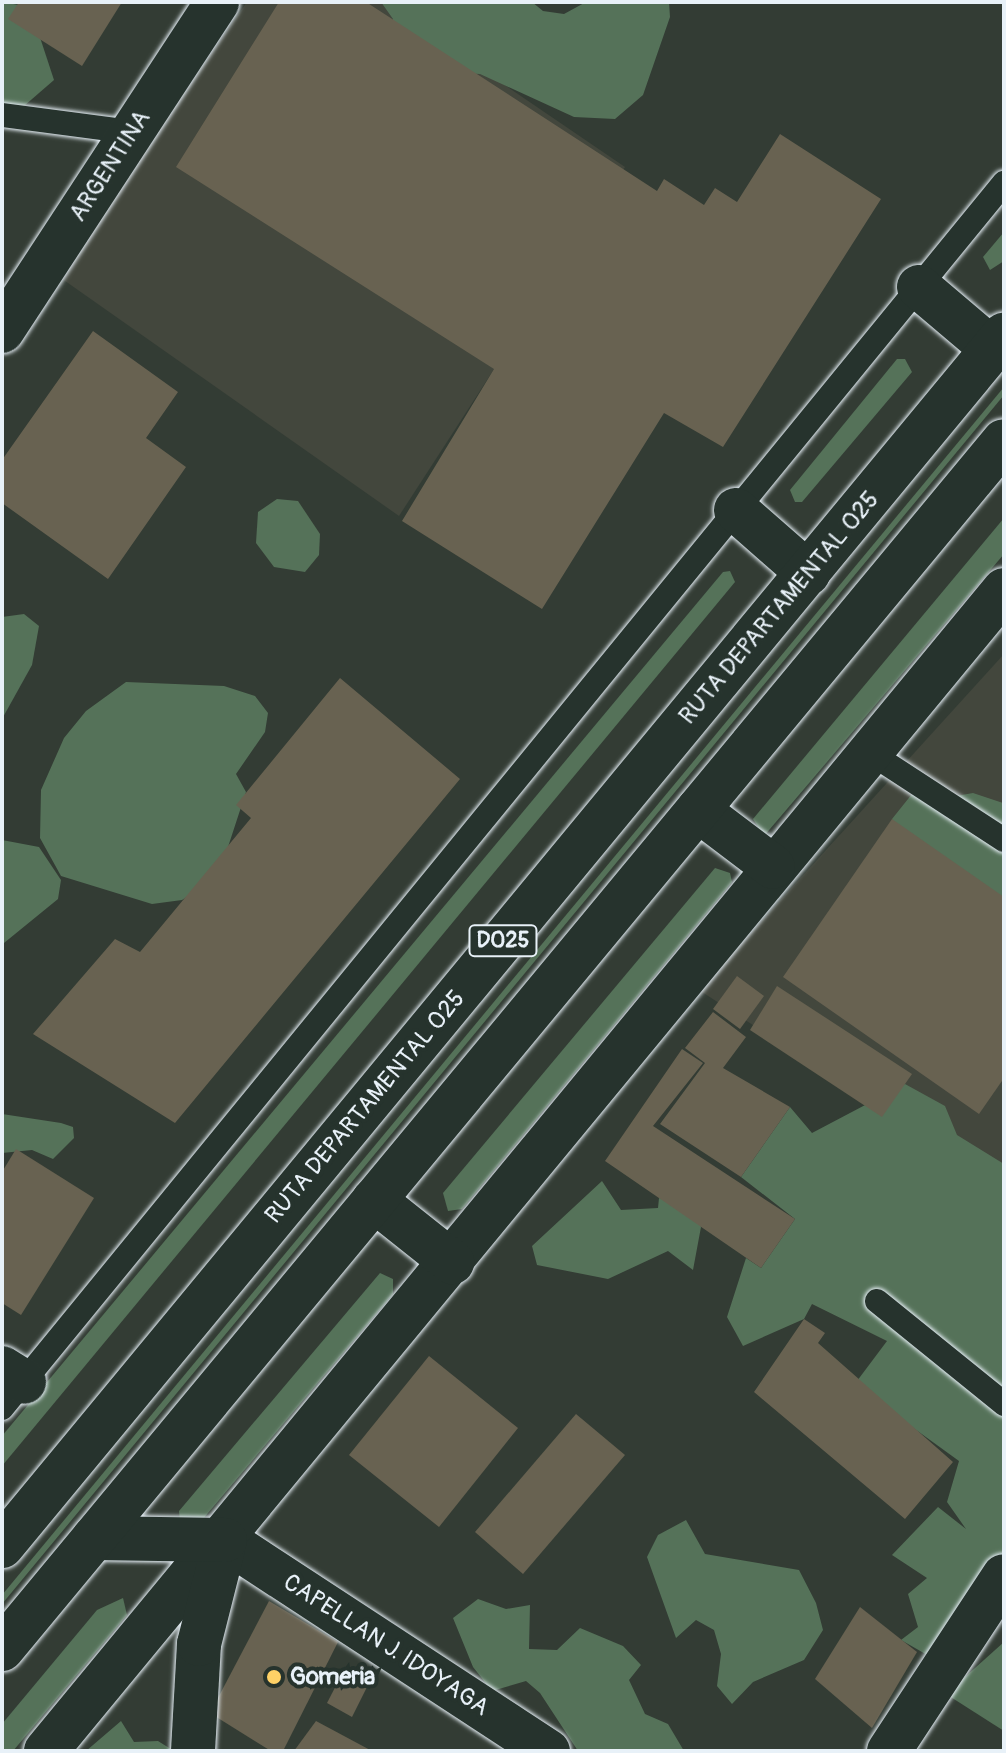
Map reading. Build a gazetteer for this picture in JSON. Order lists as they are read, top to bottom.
{
  "streets": {
    "main road": [
      "ARGENTINA",
      "RUTA DEPARTAMENTAL 025",
      "D025",
      "CAPELLAN J. IDOYAGA"
    ]
  },
  "places": ["Gomeria"]
}
